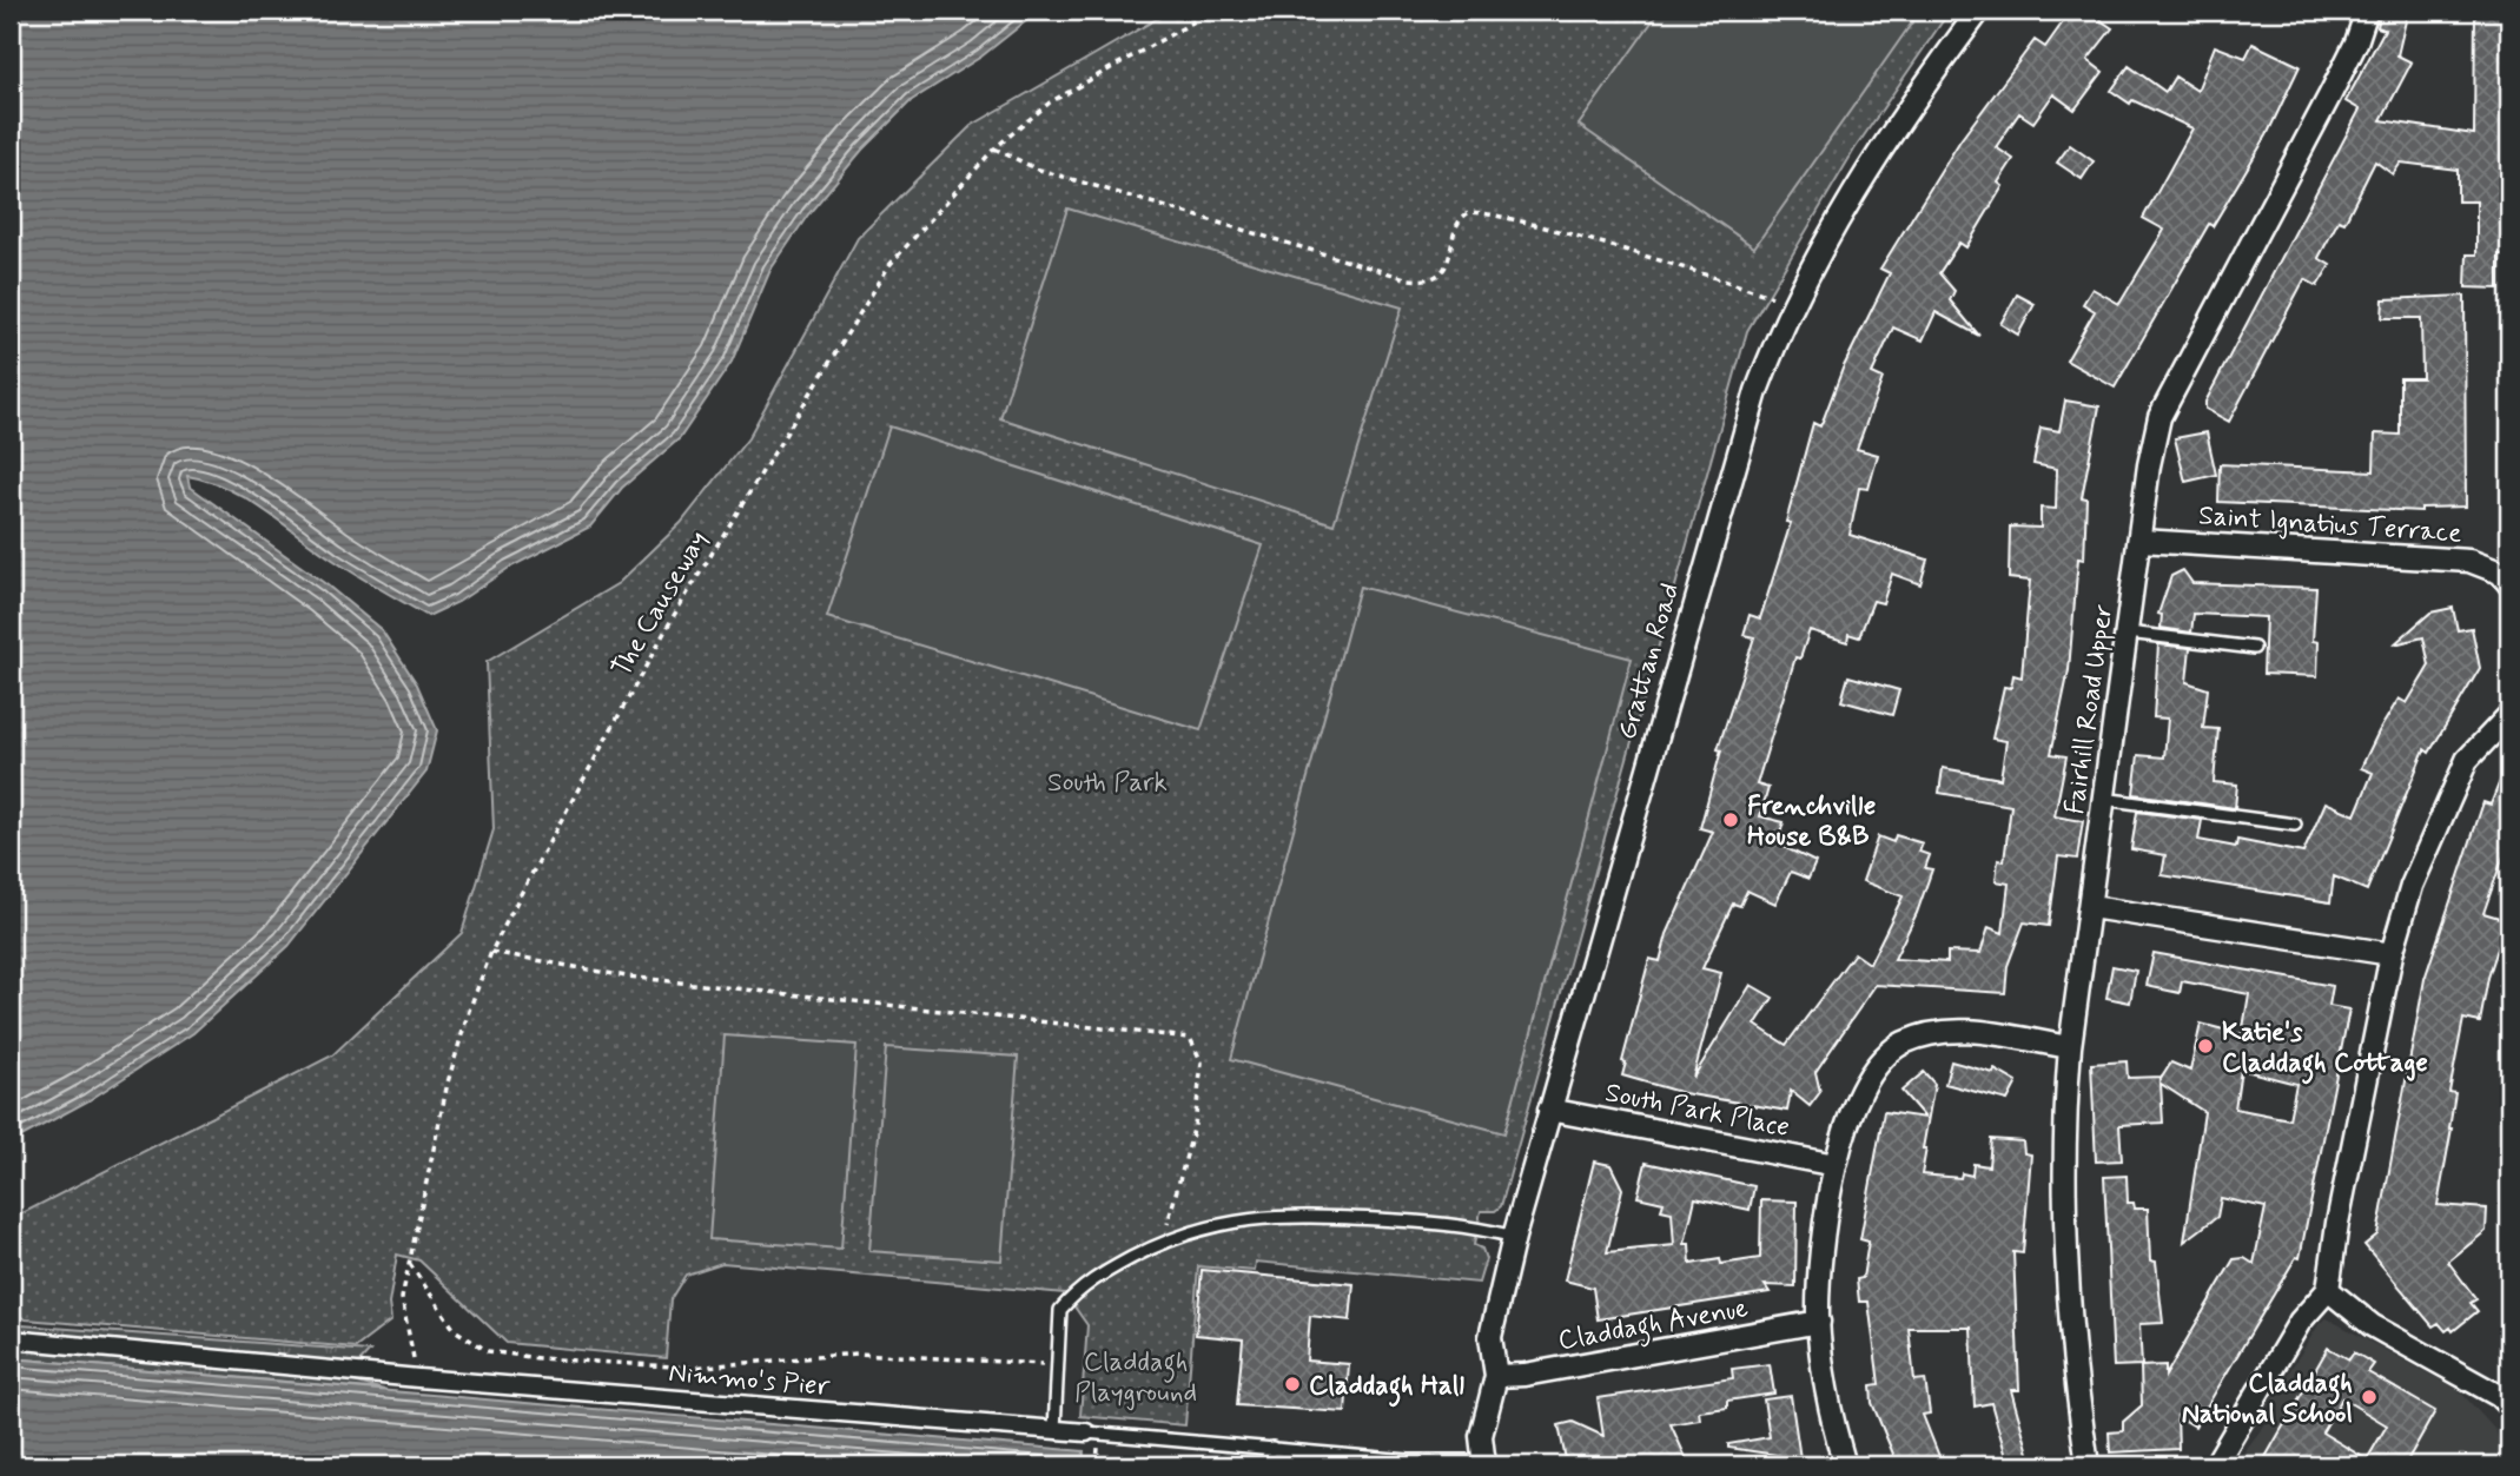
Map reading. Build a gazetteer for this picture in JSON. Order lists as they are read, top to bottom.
{
  "streets": {
    "street": [
      "Saint Ignatius Terrace",
      "Grattan Road",
      "Fairhill Road Upper",
      "South Park Place",
      "Claddagh Avenue",
      "Nimmo's Pier"
    ],
    "path": ["The Causeway"]
  },
  "crossings": [
    ["Saint Ignatius Terrace", "Fairhill Road Upper"],
    ["The Causeway", "Nimmo's Pier"],
    ["Grattan Road", "South Park Place"],
    ["Grattan Road", "Claddagh Avenue"]
  ],
  "parks": ["South Park", "Claddagh Playground"],
  "places": [
    "Frenchville House B&B",
    "Katie's Claddagh Cottage",
    "Claddagh Hall",
    "Claddagh National School"
  ]
}
